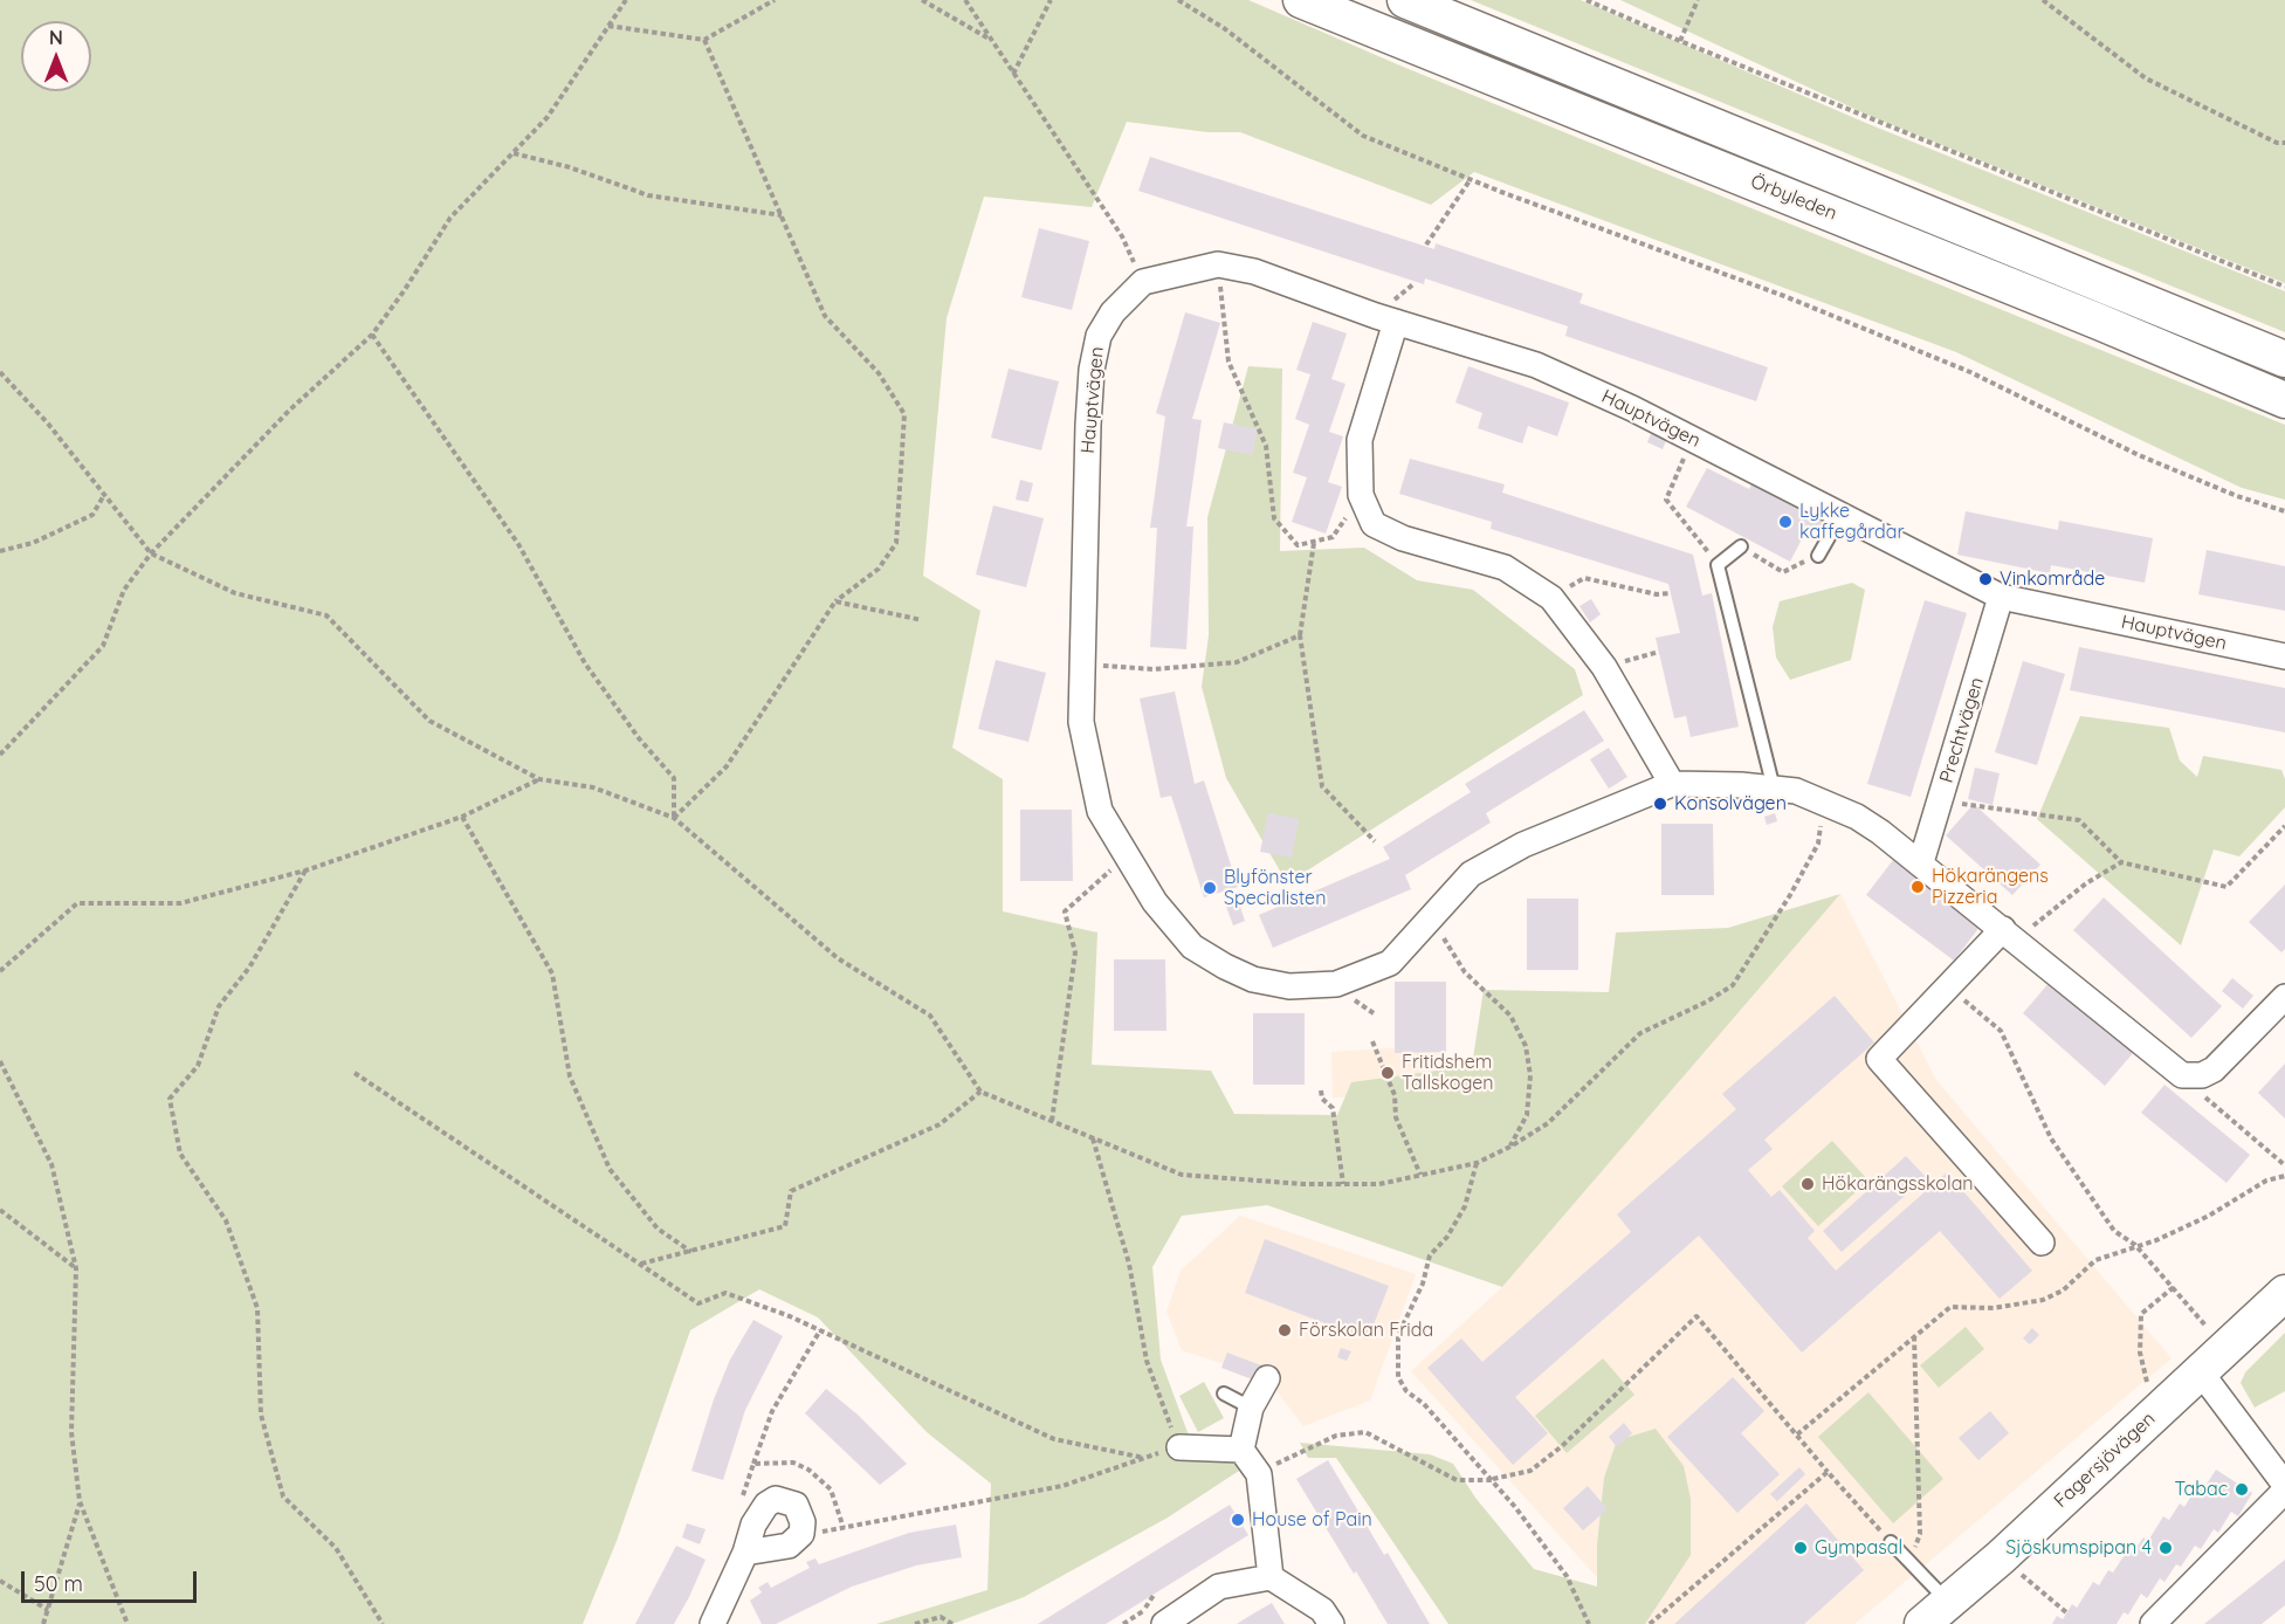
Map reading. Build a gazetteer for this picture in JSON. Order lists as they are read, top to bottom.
{
  "streets": {
    "main road": ["Örbyleden", "Fagersjövägen"],
    "street": ["Hauptvägen", "Prechtvägen"]
  },
  "crossings": [
    ["Hauptvägen", "Prechtvägen"]
  ],
  "places": [
    "Lykke kaffegårdar",
    "Vinkområde",
    "Konsolvägen",
    "Hökarängens Pizzeria",
    "Blyfönster Specialisten",
    "Fritidshem Tallskogen",
    "Hökarängsskolan",
    "Förskolan Frida",
    "Tabac",
    "House of Pain",
    "Gympasal",
    "Sjöskumspipan 4"
  ],
  "scale_bar": "50 m",
  "north": "top"
}
